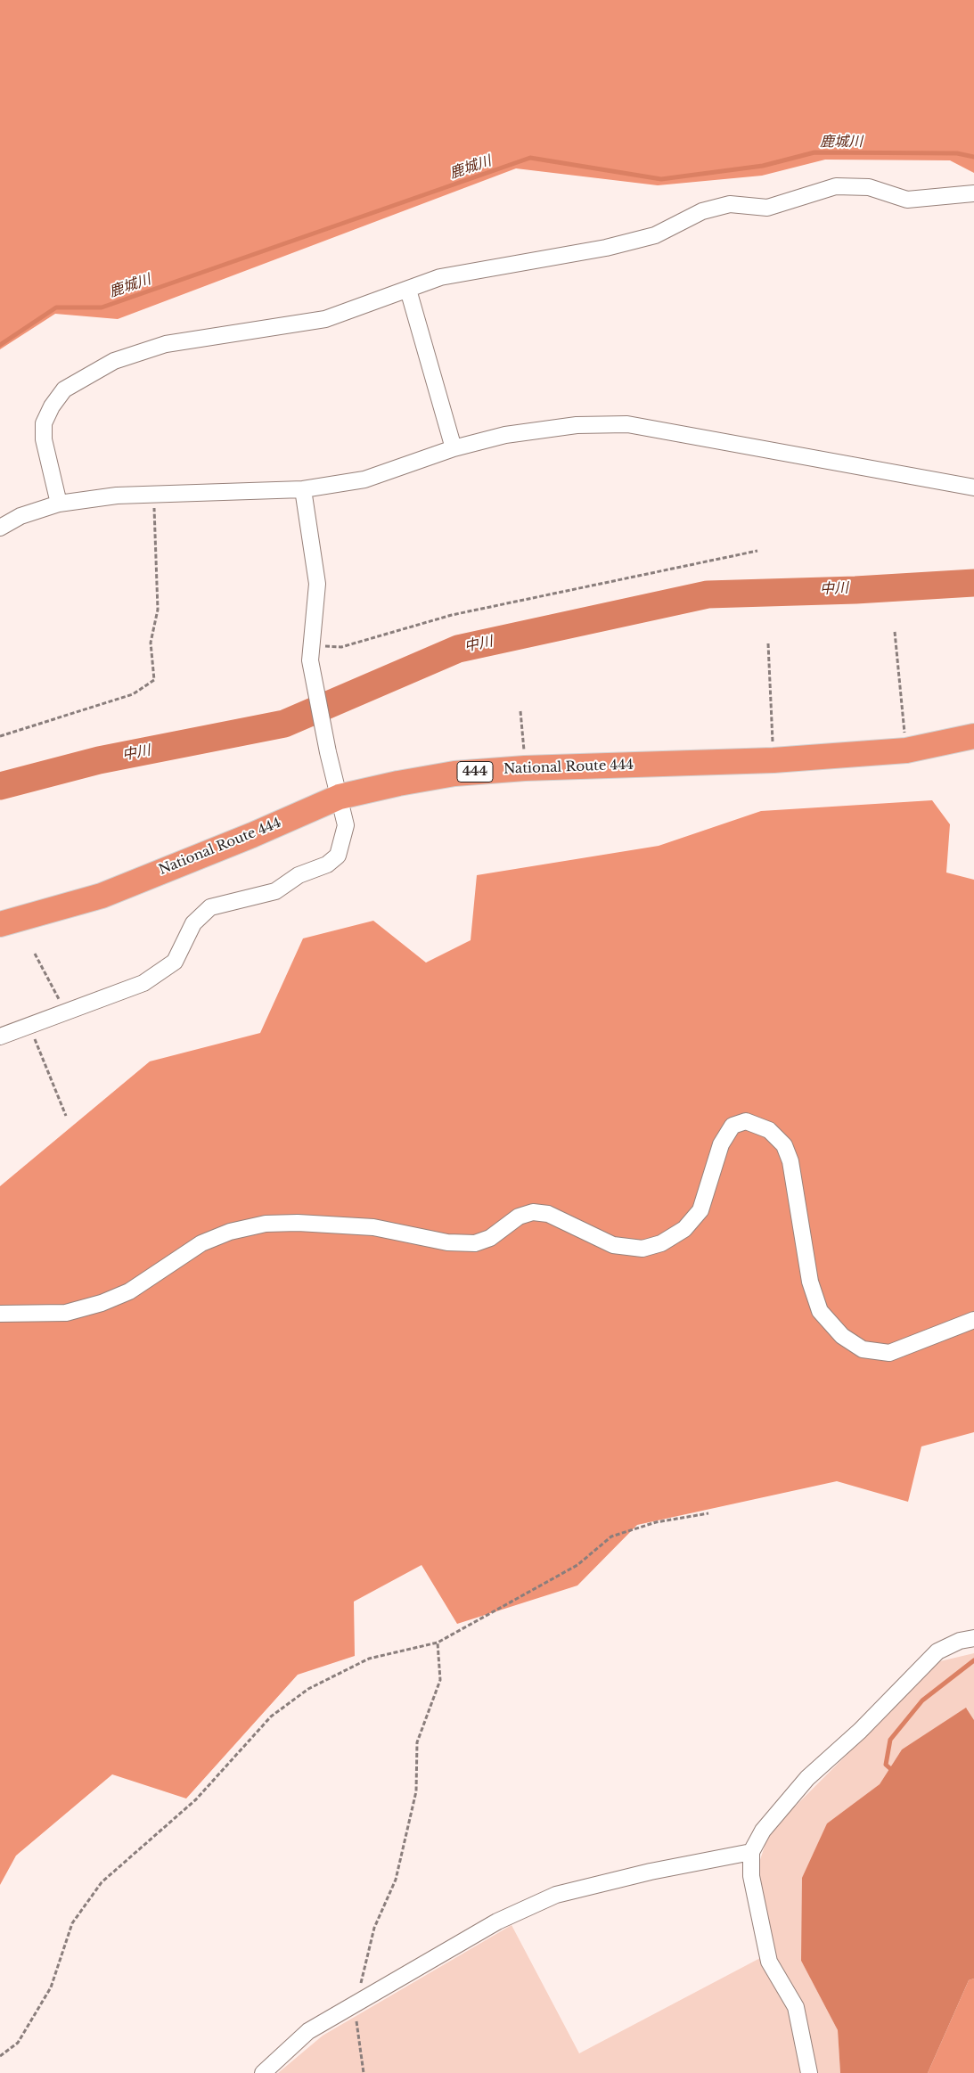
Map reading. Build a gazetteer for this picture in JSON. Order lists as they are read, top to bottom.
{
  "streets": {
    "highway": ["National Route 444", "444"]
  },
  "water": ["鹿城川", "中川"]
}
